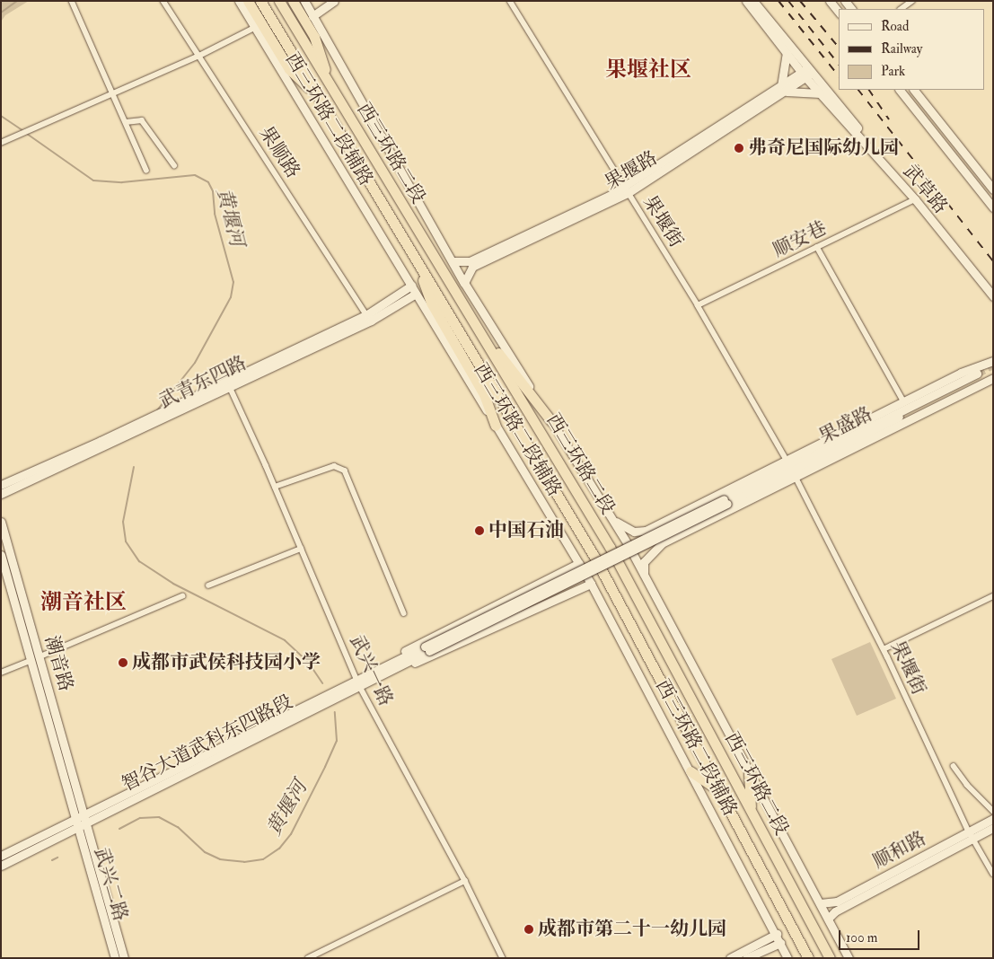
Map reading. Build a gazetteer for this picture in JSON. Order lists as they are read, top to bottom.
{
  "streets": {
    "highway": ["西三环路二段"],
    "street": [
      "西三环路二段辅路",
      "果顺路",
      "果堰路",
      "武草路",
      "果堰街",
      "顺安巷",
      "武青东四路",
      "果盛路",
      "潮音路",
      "武兴一路",
      "智谷大道武科东四路段",
      "顺和路",
      "武兴二路"
    ]
  },
  "crossings": [
    ["西三环路二段辅路", "果堰路"],
    ["西三环路二段辅路", "武青东四路"],
    ["西三环路二段辅路", "顺和路"],
    ["果顺路", "武青东四路"],
    ["果堰路", "武草路"],
    ["果堰路", "果堰街"],
    ["武草路", "顺安巷"],
    ["果堰街", "顺安巷"],
    ["果堰街", "顺和路"],
    ["武青东四路", "武兴一路"],
    ["果盛路", "智谷大道武科东四路段"],
    ["潮音路", "智谷大道武科东四路段"],
    ["潮音路", "武兴二路"],
    ["武兴一路", "智谷大道武科东四路段"],
    ["智谷大道武科东四路段", "武兴二路"]
  ],
  "districts": ["果堰社区", "潮音社区"],
  "water": ["黄堰河"],
  "places": [
    "弗奇尼国际幼儿园",
    "中国石油",
    "成都市武侯科技园小学",
    "成都市第二十一幼儿园"
  ],
  "legend": ["Road", "Railway", "Park"],
  "scale_bar": "100 m"
}
